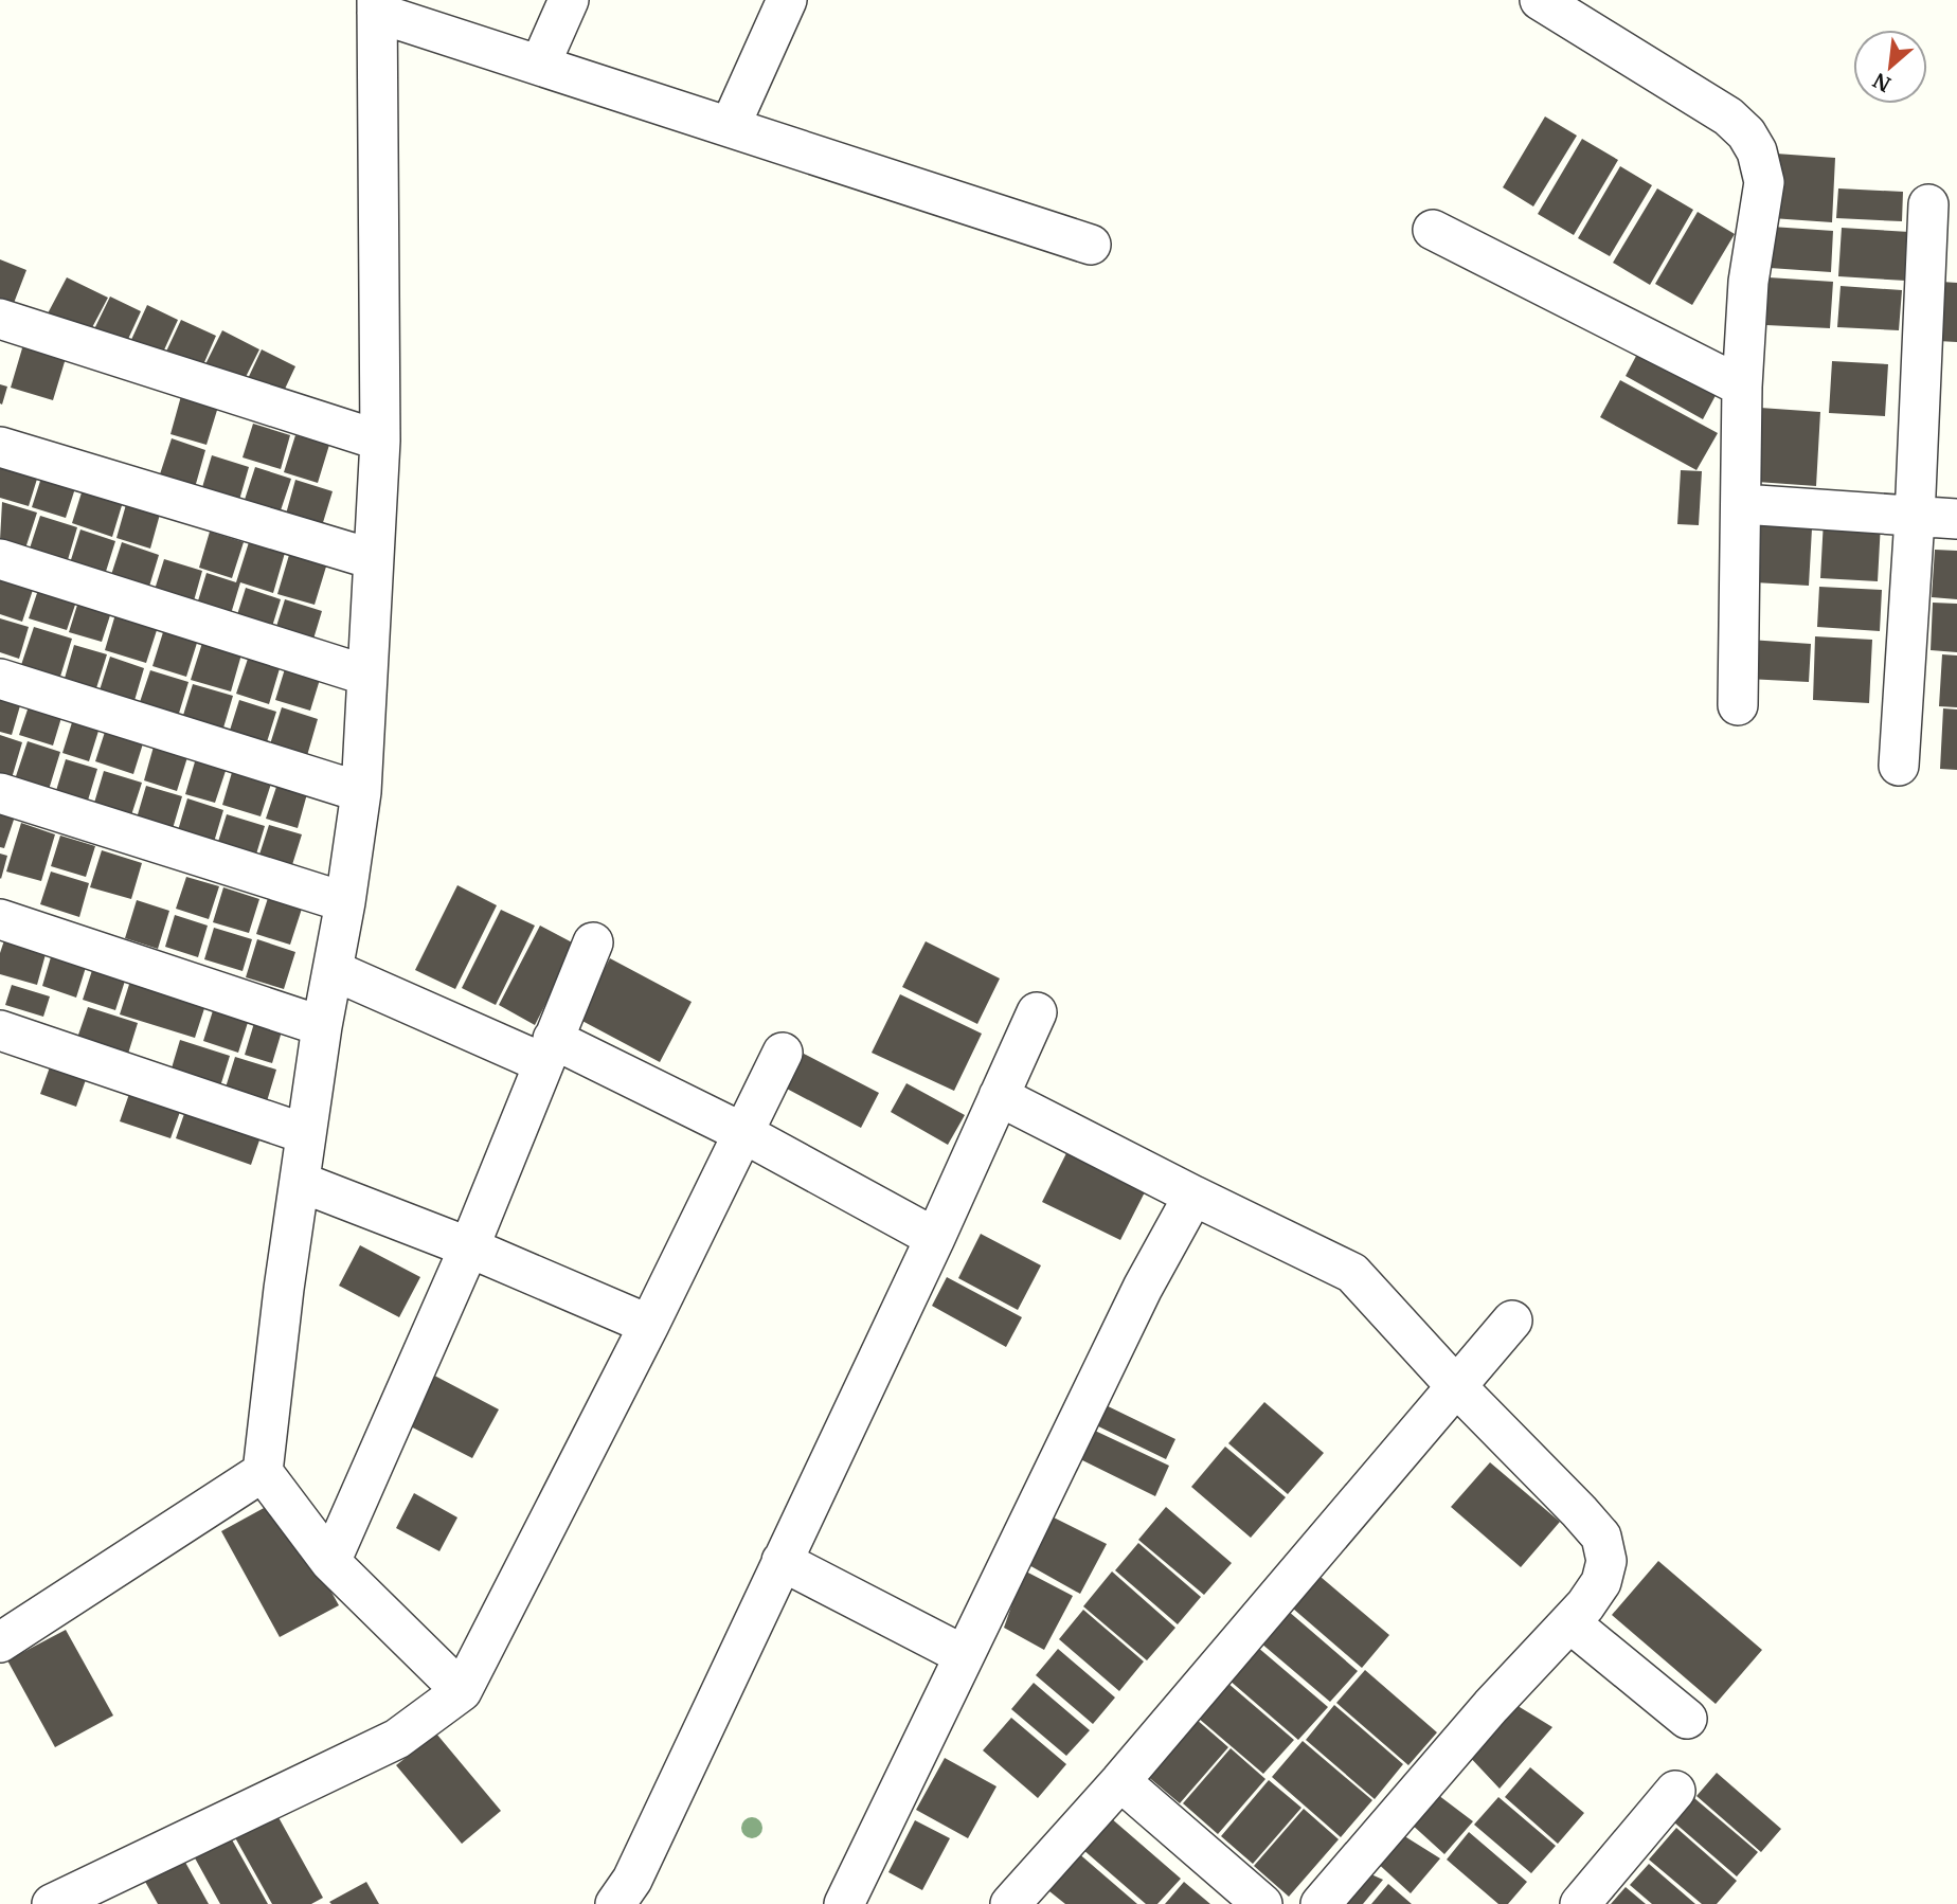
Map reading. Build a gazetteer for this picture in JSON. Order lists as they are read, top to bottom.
{
  "north": "bottom left"
}
